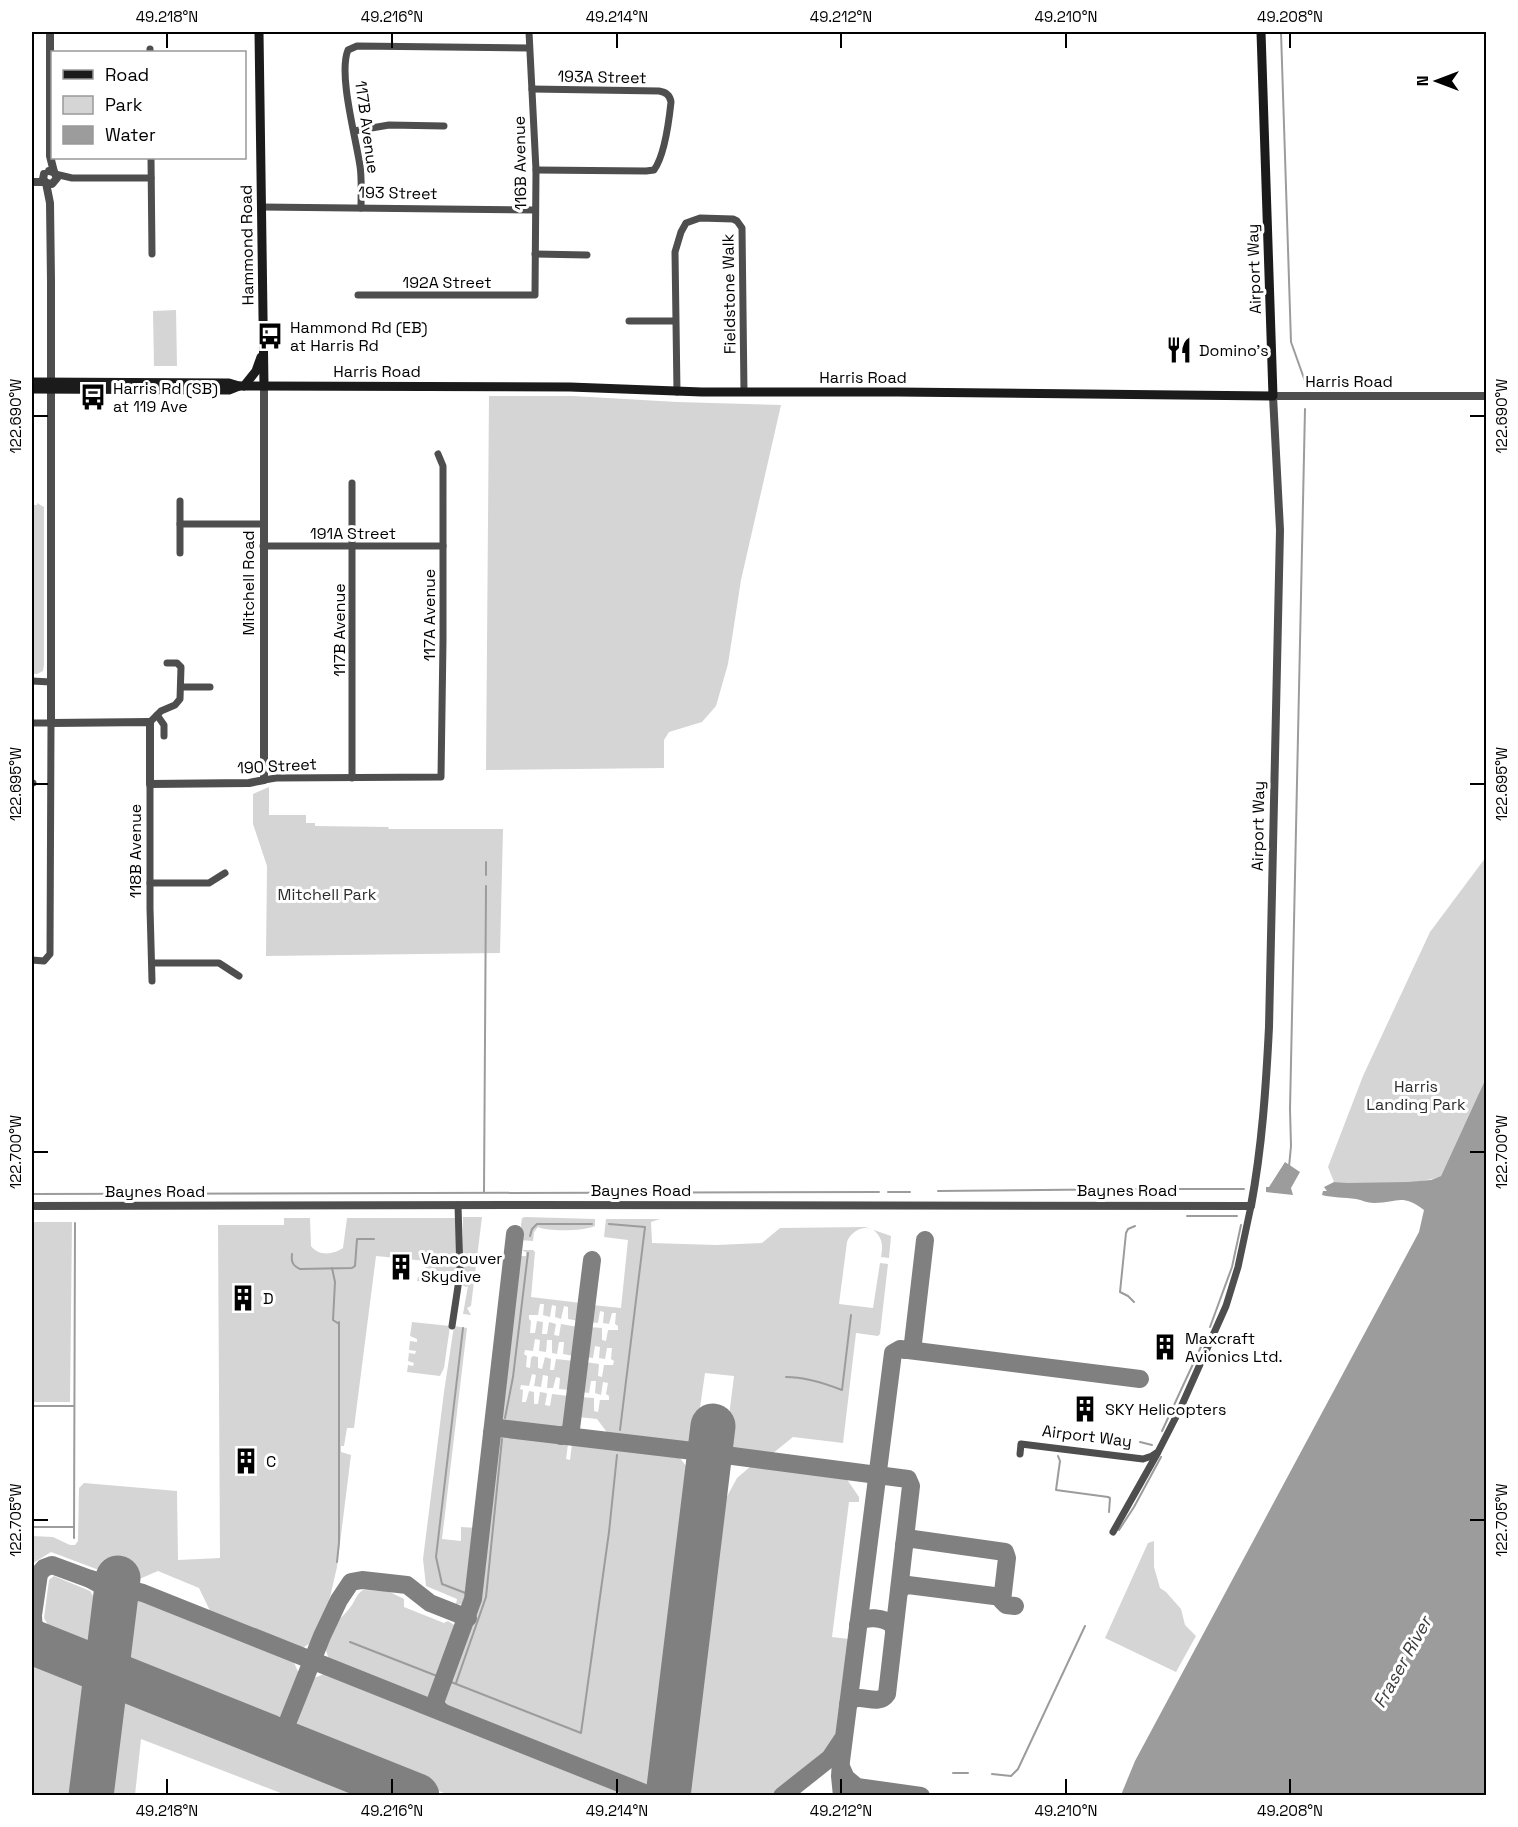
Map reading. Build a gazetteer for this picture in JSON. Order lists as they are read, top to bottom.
{
  "streets": {
    "main road": ["Hammond Road", "Airport Way", "Harris Road"],
    "street": [
      "193A Street",
      "117B Avenue",
      "116B Avenue",
      "193 Street",
      "192A Street",
      "Fieldstone Walk",
      "191A Street",
      "Mitchell Road",
      "117A Avenue",
      "190 Street",
      "118B Avenue",
      "Baynes Road"
    ]
  },
  "crossings": [
    ["193A Street", "116B Avenue"],
    ["117B Avenue", "116B Avenue"],
    ["117B Avenue", "193 Street"],
    ["117B Avenue", "191A Street"],
    ["117B Avenue", "190 Street"],
    ["116B Avenue", "193 Street"],
    ["116B Avenue", "192A Street"],
    ["193 Street", "Hammond Road"],
    ["Hammond Road", "Harris Road"],
    ["Hammond Road", "Mitchell Road"],
    ["Airport Way", "Harris Road"],
    ["Airport Way", "Baynes Road"],
    ["Fieldstone Walk", "Harris Road"],
    ["Harris Road", "Mitchell Road"],
    ["191A Street", "Mitchell Road"],
    ["191A Street", "117A Avenue"],
    ["Mitchell Road", "190 Street"],
    ["117A Avenue", "190 Street"],
    ["190 Street", "118B Avenue"]
  ],
  "water": ["Fraser River"],
  "parks": ["Mitchell Park", "Harris Landing Park"],
  "places": {
    "bus stop": ["Hammond Rd (EB) at Harris Rd", "Harris Rd (SB) at 119 Ave"],
    "restaurant": ["Domino's"],
    "building": [
      "Vancouver Skydive",
      "D",
      "Maxcraft Avionics Ltd.",
      "SKY Helicopters",
      "C"
    ]
  },
  "legend": ["Road", "Park", "Water"],
  "north": "left",
  "coordinates": [
    "49.218°N",
    "49.216°N",
    "49.214°N",
    "49.212°N",
    "49.210°N",
    "49.208°N",
    "122.690°W",
    "122.695°W",
    "122.700°W",
    "122.705°W"
  ]
}
